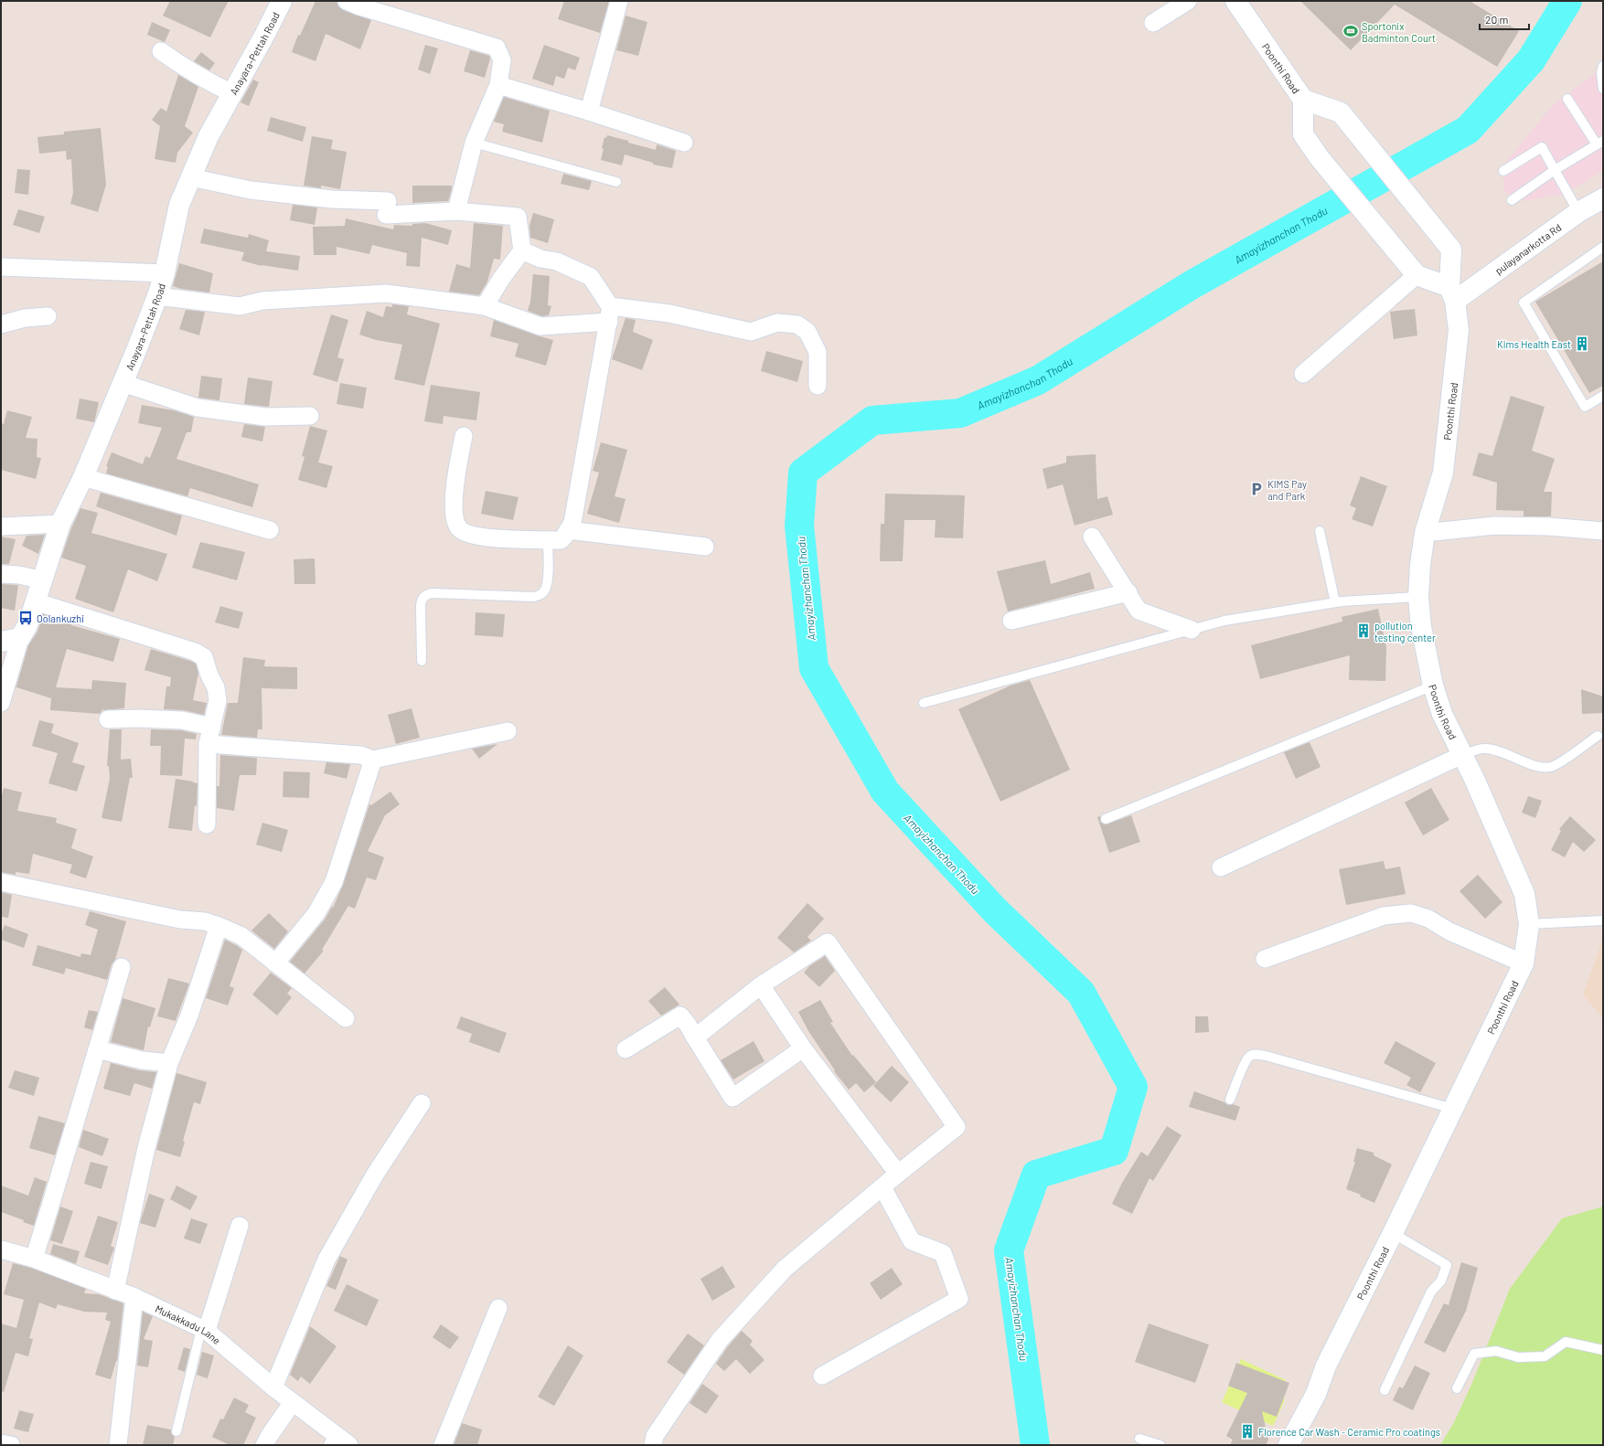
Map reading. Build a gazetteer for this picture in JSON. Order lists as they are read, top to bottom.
{
  "streets": {
    "main road": ["Anayara-Pettah Road", "Poonthi Road", "pulayanarkotta Rd"],
    "street": ["Mukakkadu Lane"]
  },
  "crossings": [
    ["Poonthi Road", "pulayanarkotta Rd"]
  ],
  "water": ["Amayizhanchan Thodu"],
  "places": {
    "sports": ["Sportonix Badminton Court"],
    "building": ["Kims Health East", "pollution testing center", "Florence Car Wash - Ceramic Pro coatings"],
    "parking": ["KIMS Pay and Park"],
    "bus stop": ["Oolankuzhi"]
  },
  "scale_bar": "20 m"
}
